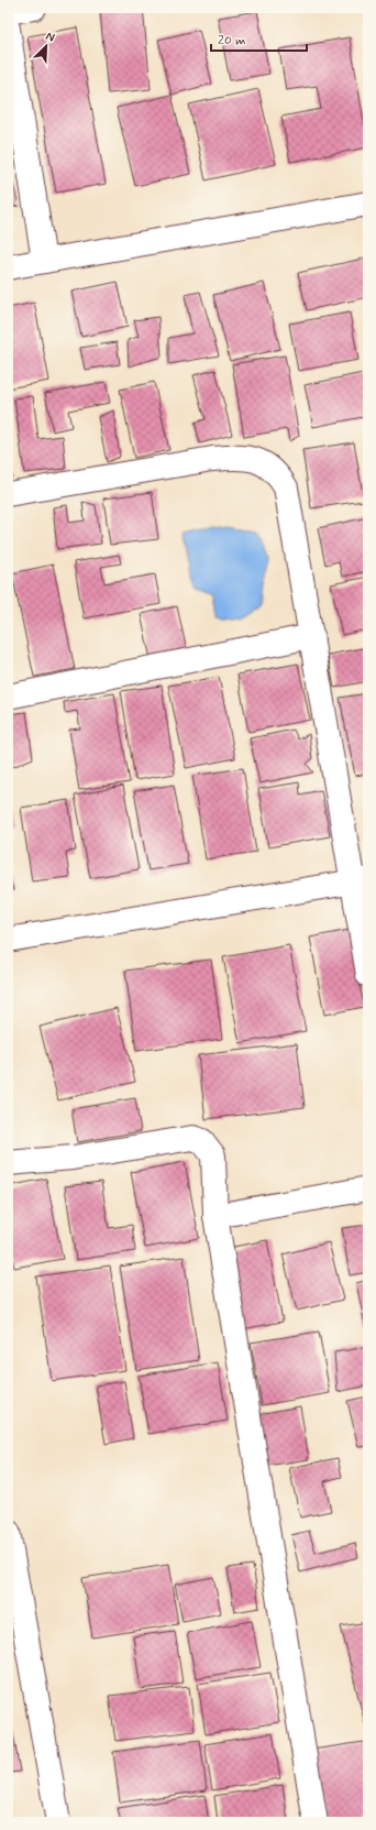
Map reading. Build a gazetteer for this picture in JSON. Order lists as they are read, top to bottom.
{
  "scale_bar": "20 m",
  "north": "top right"
}
